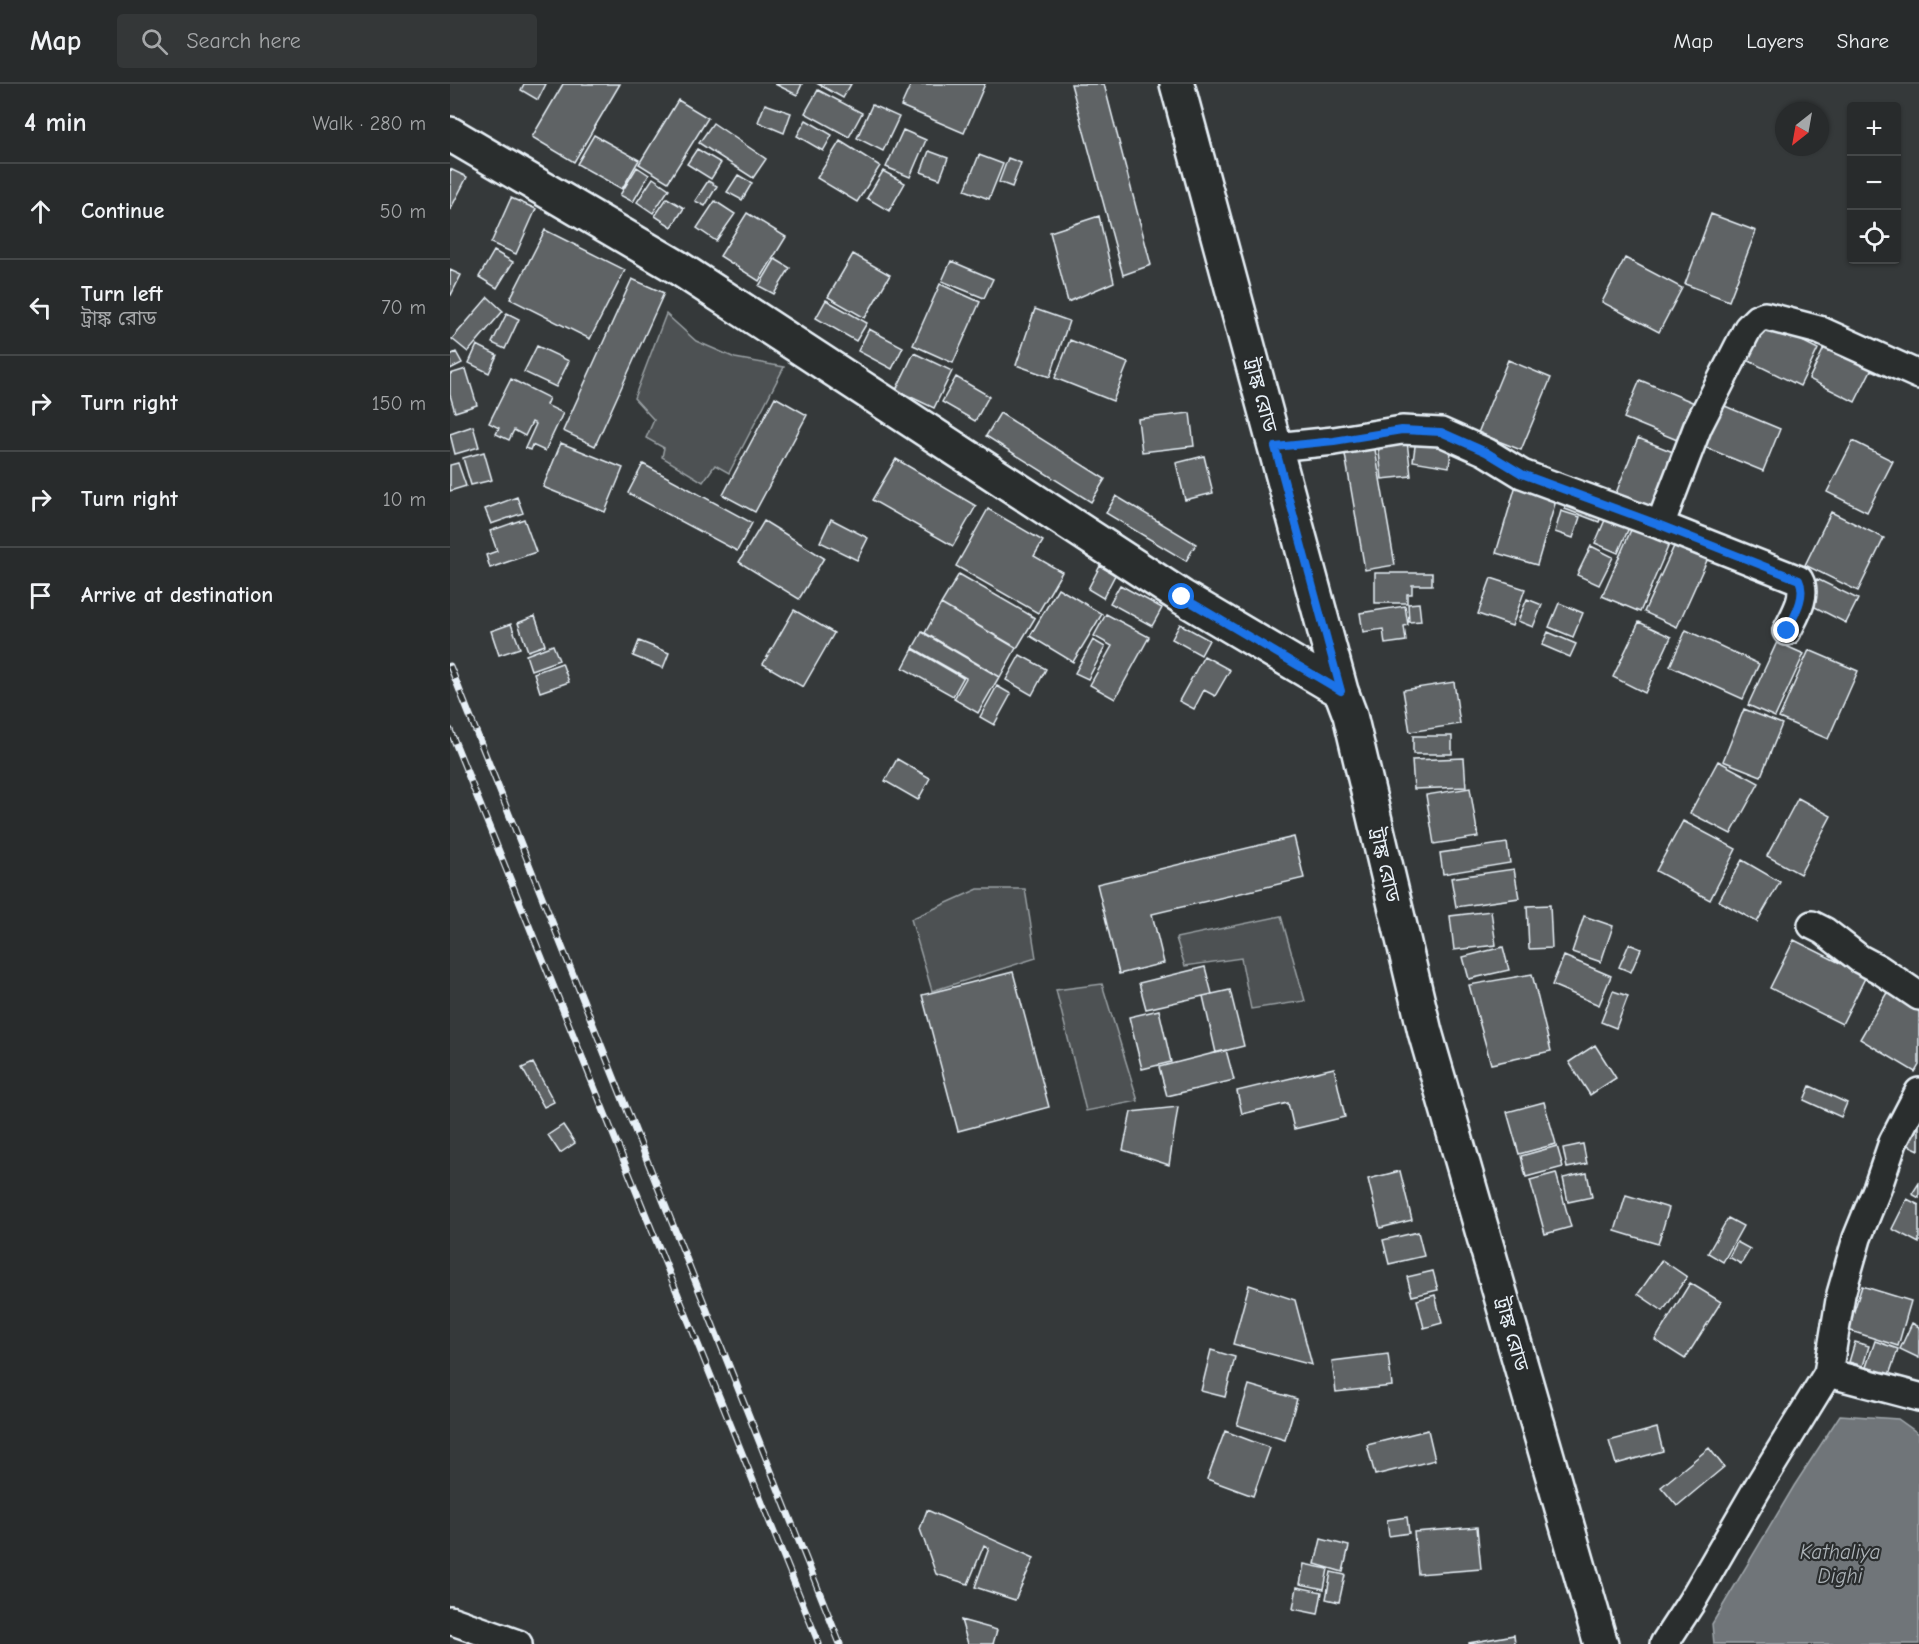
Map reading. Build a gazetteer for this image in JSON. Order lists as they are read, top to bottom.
{
  "streets": {
    "main road": ["ট্রাঙ্ক রোড"]
  },
  "water": ["Kathaliya Dighi"],
  "north": "bottom left",
  "page": {
    "header": "Map",
    "search": "Search here",
    "nav": ["Map", "Layers", "Share"],
    "heading": ["4 min", "Walk · 280 m"],
    "map_buttons": ["+", "−"],
    "list": [
      ["Continue", "50 m"],
      ["Turn left", "ট্রাঙ্ক রোড", "70 m"],
      ["Turn right", "150 m"],
      ["Turn right", "10 m"],
      "Arrive at destination"
    ]
  }
}
